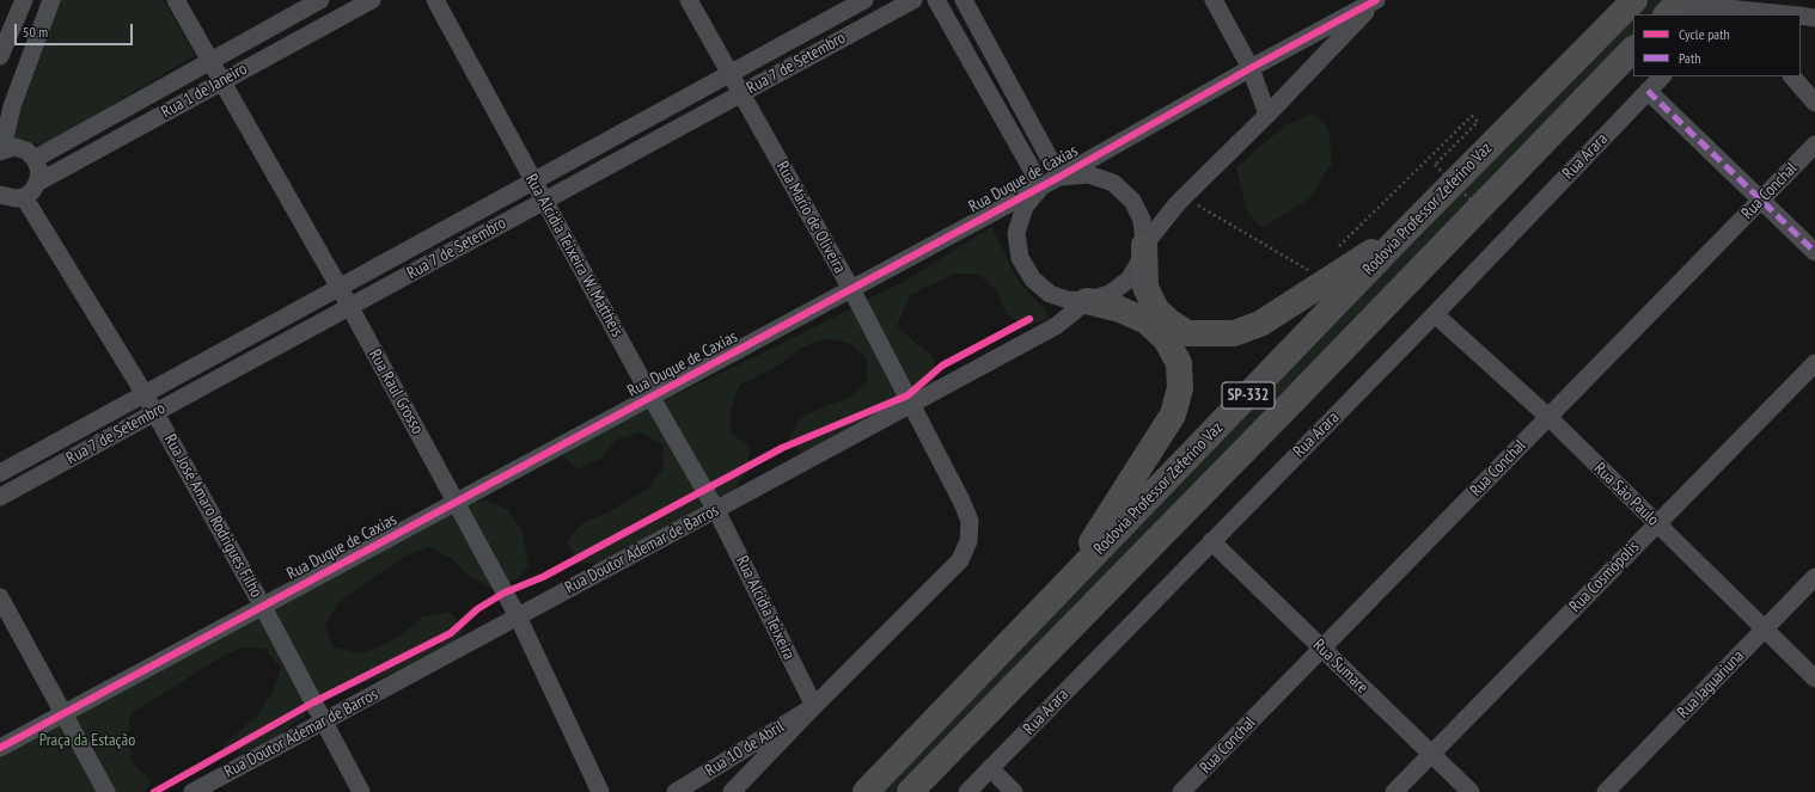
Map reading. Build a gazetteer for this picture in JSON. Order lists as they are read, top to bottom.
{
  "streets": {
    "highway": ["Rodovia Professor Zeferino Vaz", "SP-332"],
    "street": [
      "Rua 7 de Setembro",
      "Rua 1 de Janeiro",
      "Rua Arara",
      "Rua Duque de Caxias",
      "Rua Conchal",
      "Rua Mário de Oliveira",
      "Rua Alcidia Teixeira W. Mattheis",
      "Rua Raul Grosso",
      "Rua São Paulo",
      "Rua José Amaro Rodrigues Filho",
      "Rua Doutor Ademar de Barros",
      "Rua Cosmópolis",
      "Rua Alcidia Teixeira",
      "Rua Sumare",
      "Rua Jaguariuna",
      "Rua 10 de Abril"
    ]
  },
  "crossings": [
    ["Rua 7 de Setembro", "Rua Mário de Oliveira"],
    ["Rua 7 de Setembro", "Rua Alcidia Teixeira W. Mattheis"],
    ["Rua 7 de Setembro", "Rua Raul Grosso"],
    ["Rua 7 de Setembro", "Rua José Amaro Rodrigues Filho"],
    ["Rua 1 de Janeiro", "Rua Raul Grosso"],
    ["Rua 1 de Janeiro", "Rua José Amaro Rodrigues Filho"],
    ["Rua Arara", "Rua São Paulo"],
    ["Rua Arara", "Rua Sumare"],
    ["Rua Duque de Caxias", "Rua Mário de Oliveira"],
    ["Rua Duque de Caxias", "Rua Alcidia Teixeira W. Mattheis"],
    ["Rua Duque de Caxias", "Rua Raul Grosso"],
    ["Rua Duque de Caxias", "Rua José Amaro Rodrigues Filho"],
    ["Rua Duque de Caxias", "Rua Doutor Ademar de Barros"],
    ["Rua Conchal", "Rua São Paulo"],
    ["Rua Conchal", "Rua Sumare"],
    ["Rua Mário de Oliveira", "Rua Doutor Ademar de Barros"],
    ["Rua Mário de Oliveira", "Rua Alcidia Teixeira"],
    ["Rua Mário de Oliveira", "Rua 10 de Abril"],
    ["Rua Alcidia Teixeira W. Mattheis", "Rua Doutor Ademar de Barros"],
    ["Rua Alcidia Teixeira W. Mattheis", "Rua Alcidia Teixeira"],
    ["Rua Raul Grosso", "Rua Doutor Ademar de Barros"],
    ["Rua São Paulo", "Rua Cosmópolis"],
    ["Rua São Paulo", "Rua Jaguariuna"],
    ["Rua José Amaro Rodrigues Filho", "Rua Doutor Ademar de Barros"],
    ["Rua Doutor Ademar de Barros", "Rua Alcidia Teixeira"],
    ["Rua Cosmópolis", "Rua Sumare"],
    ["Rua Alcidia Teixeira", "Rua 10 de Abril"]
  ],
  "parks": ["Praça da Estação"],
  "legend": ["Cycle path", "Path"],
  "scale_bar": "50 m"
}
